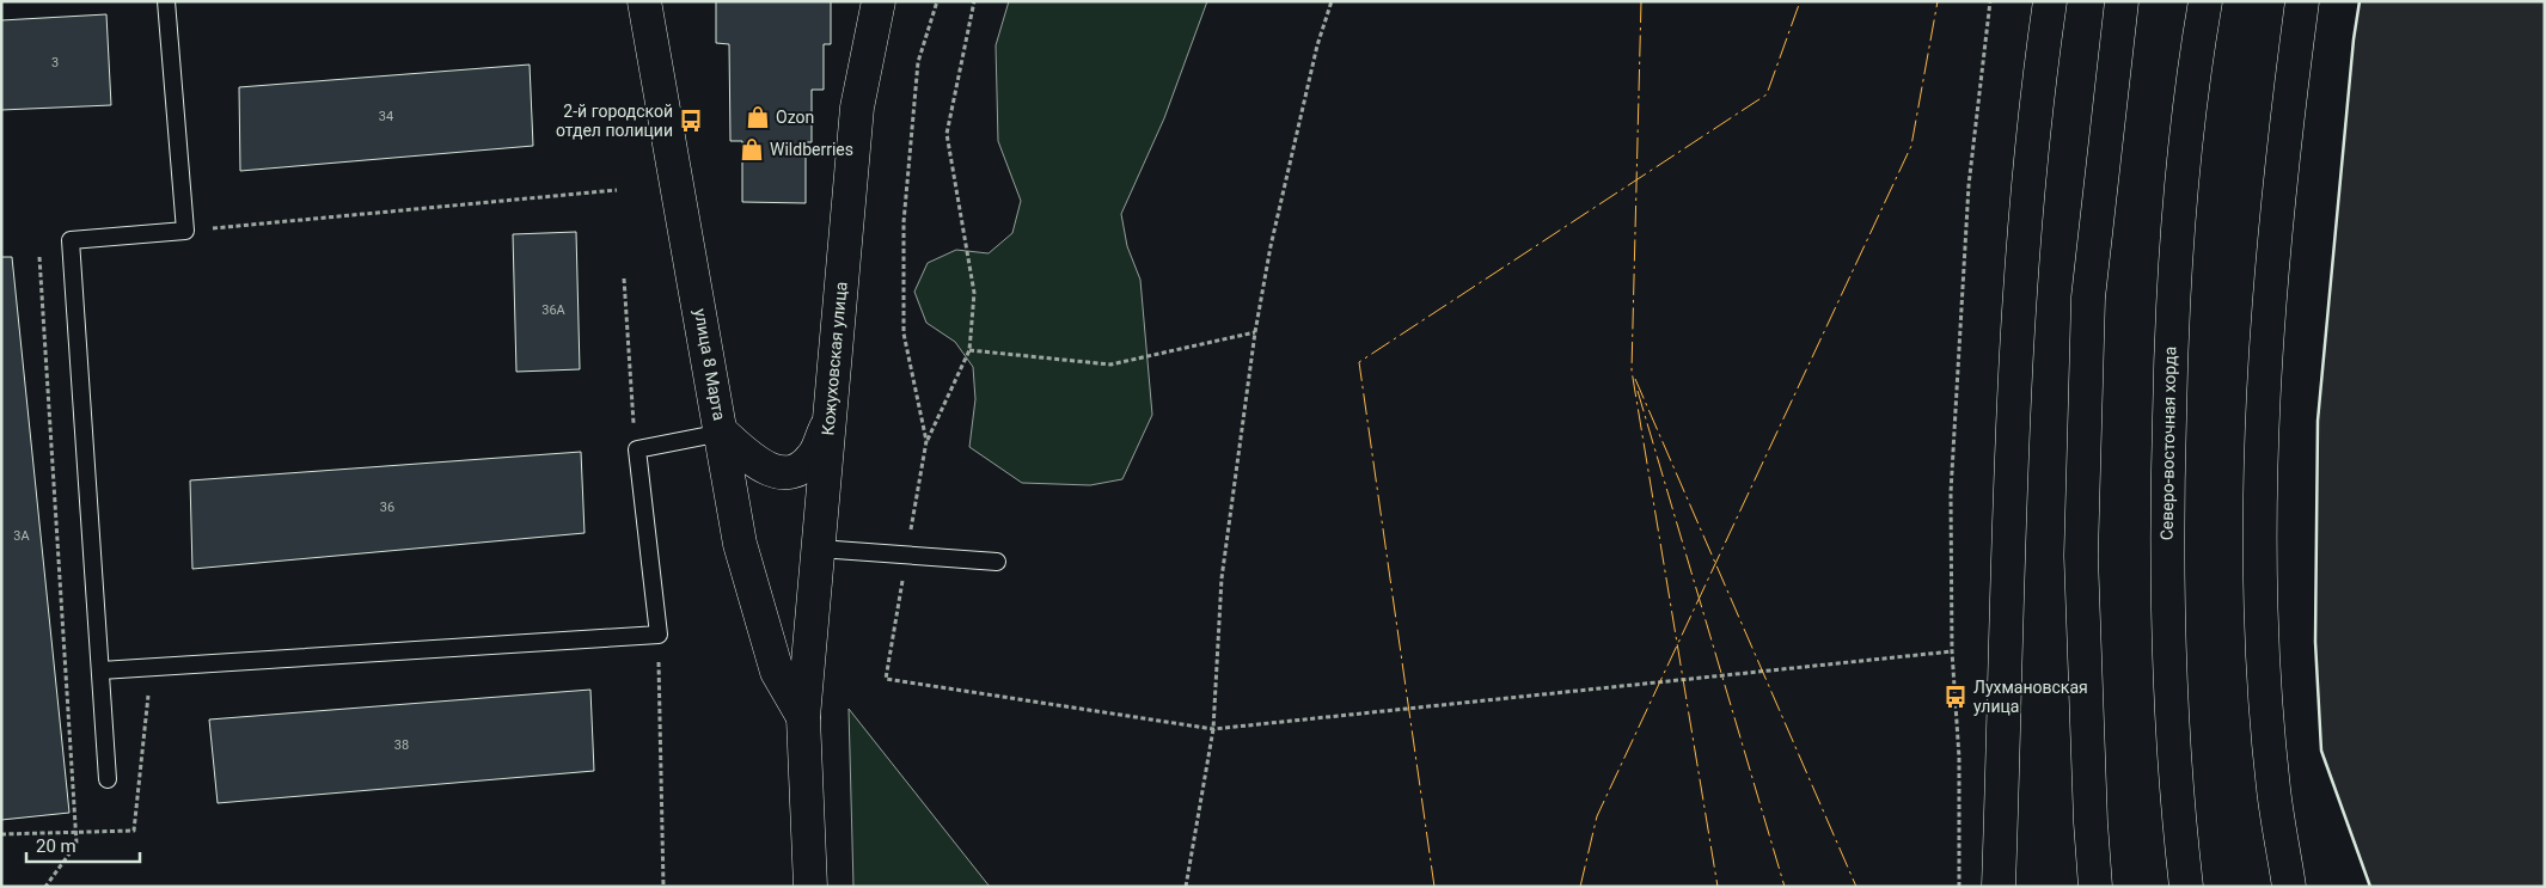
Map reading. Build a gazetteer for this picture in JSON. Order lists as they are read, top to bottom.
{
  "streets": {
    "main road": ["Кожуховская улица", "улица 8 Марта", "Северо-восточная хорда"]
  },
  "crossings": [
    ["Кожуховская улица", "улица 8 Марта"]
  ],
  "places": {
    "shop": ["Ozon", "Wildberries"],
    "bus stop": ["2-й городской отдел полиции", "Лухмановская улица"]
  },
  "house_numbers": [
    "3",
    "34",
    "36А",
    "36",
    "3А",
    "38"
  ],
  "scale_bar": "20 m"
}
